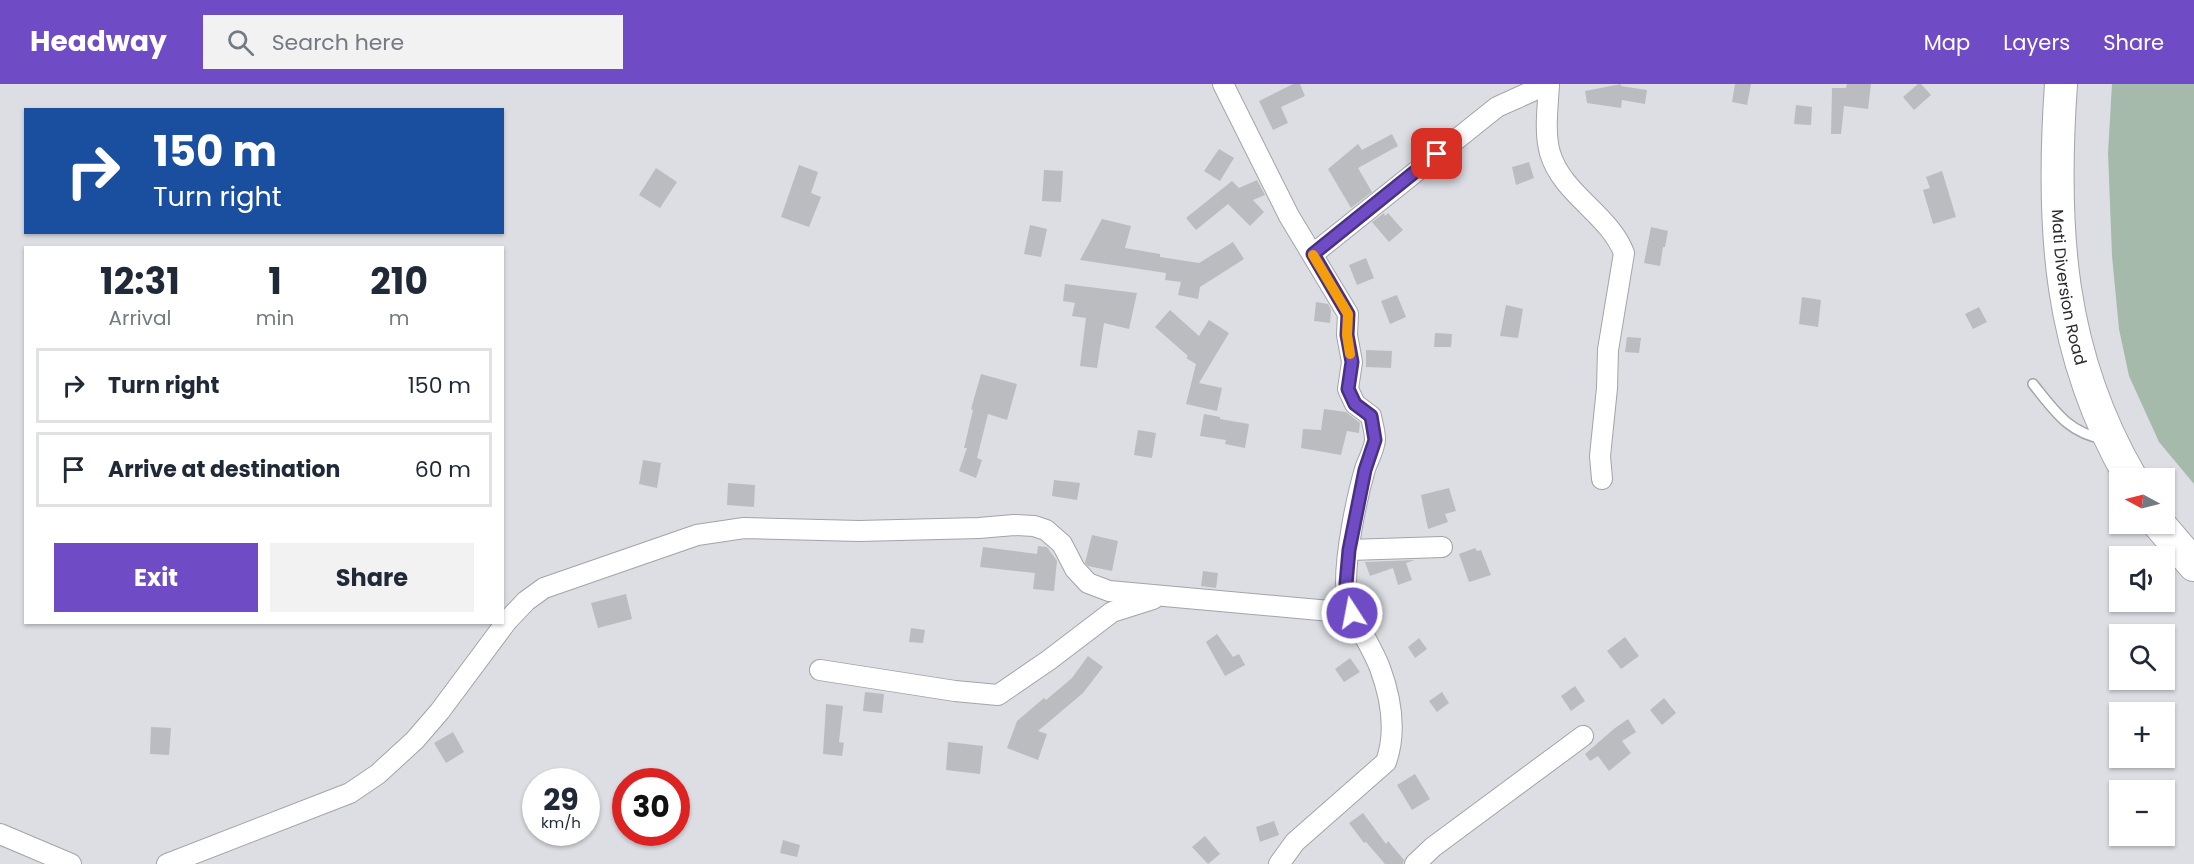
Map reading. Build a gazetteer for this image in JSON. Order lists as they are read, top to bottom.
{
  "streets": {
    "highway": ["Mati Diversion Road"]
  },
  "north": "left",
  "page": {
    "header": "Headway",
    "search": "Search here",
    "nav": ["Map", "Layers", "Share"],
    "turn": ["150 m", "Turn right"],
    "eta": [
      "12:31",
      "Arrival",
      "1",
      "min",
      "210",
      "m"
    ],
    "list": [
      {
        "name": "Turn right",
        "value": "150 m"
      },
      {
        "name": "Arrive at destination",
        "value": "60 m"
      }
    ],
    "map_buttons": ["+", "−"],
    "buttons": ["Exit", "Share"],
    "speed": "29 km/h",
    "limit": "30"
  }
}
